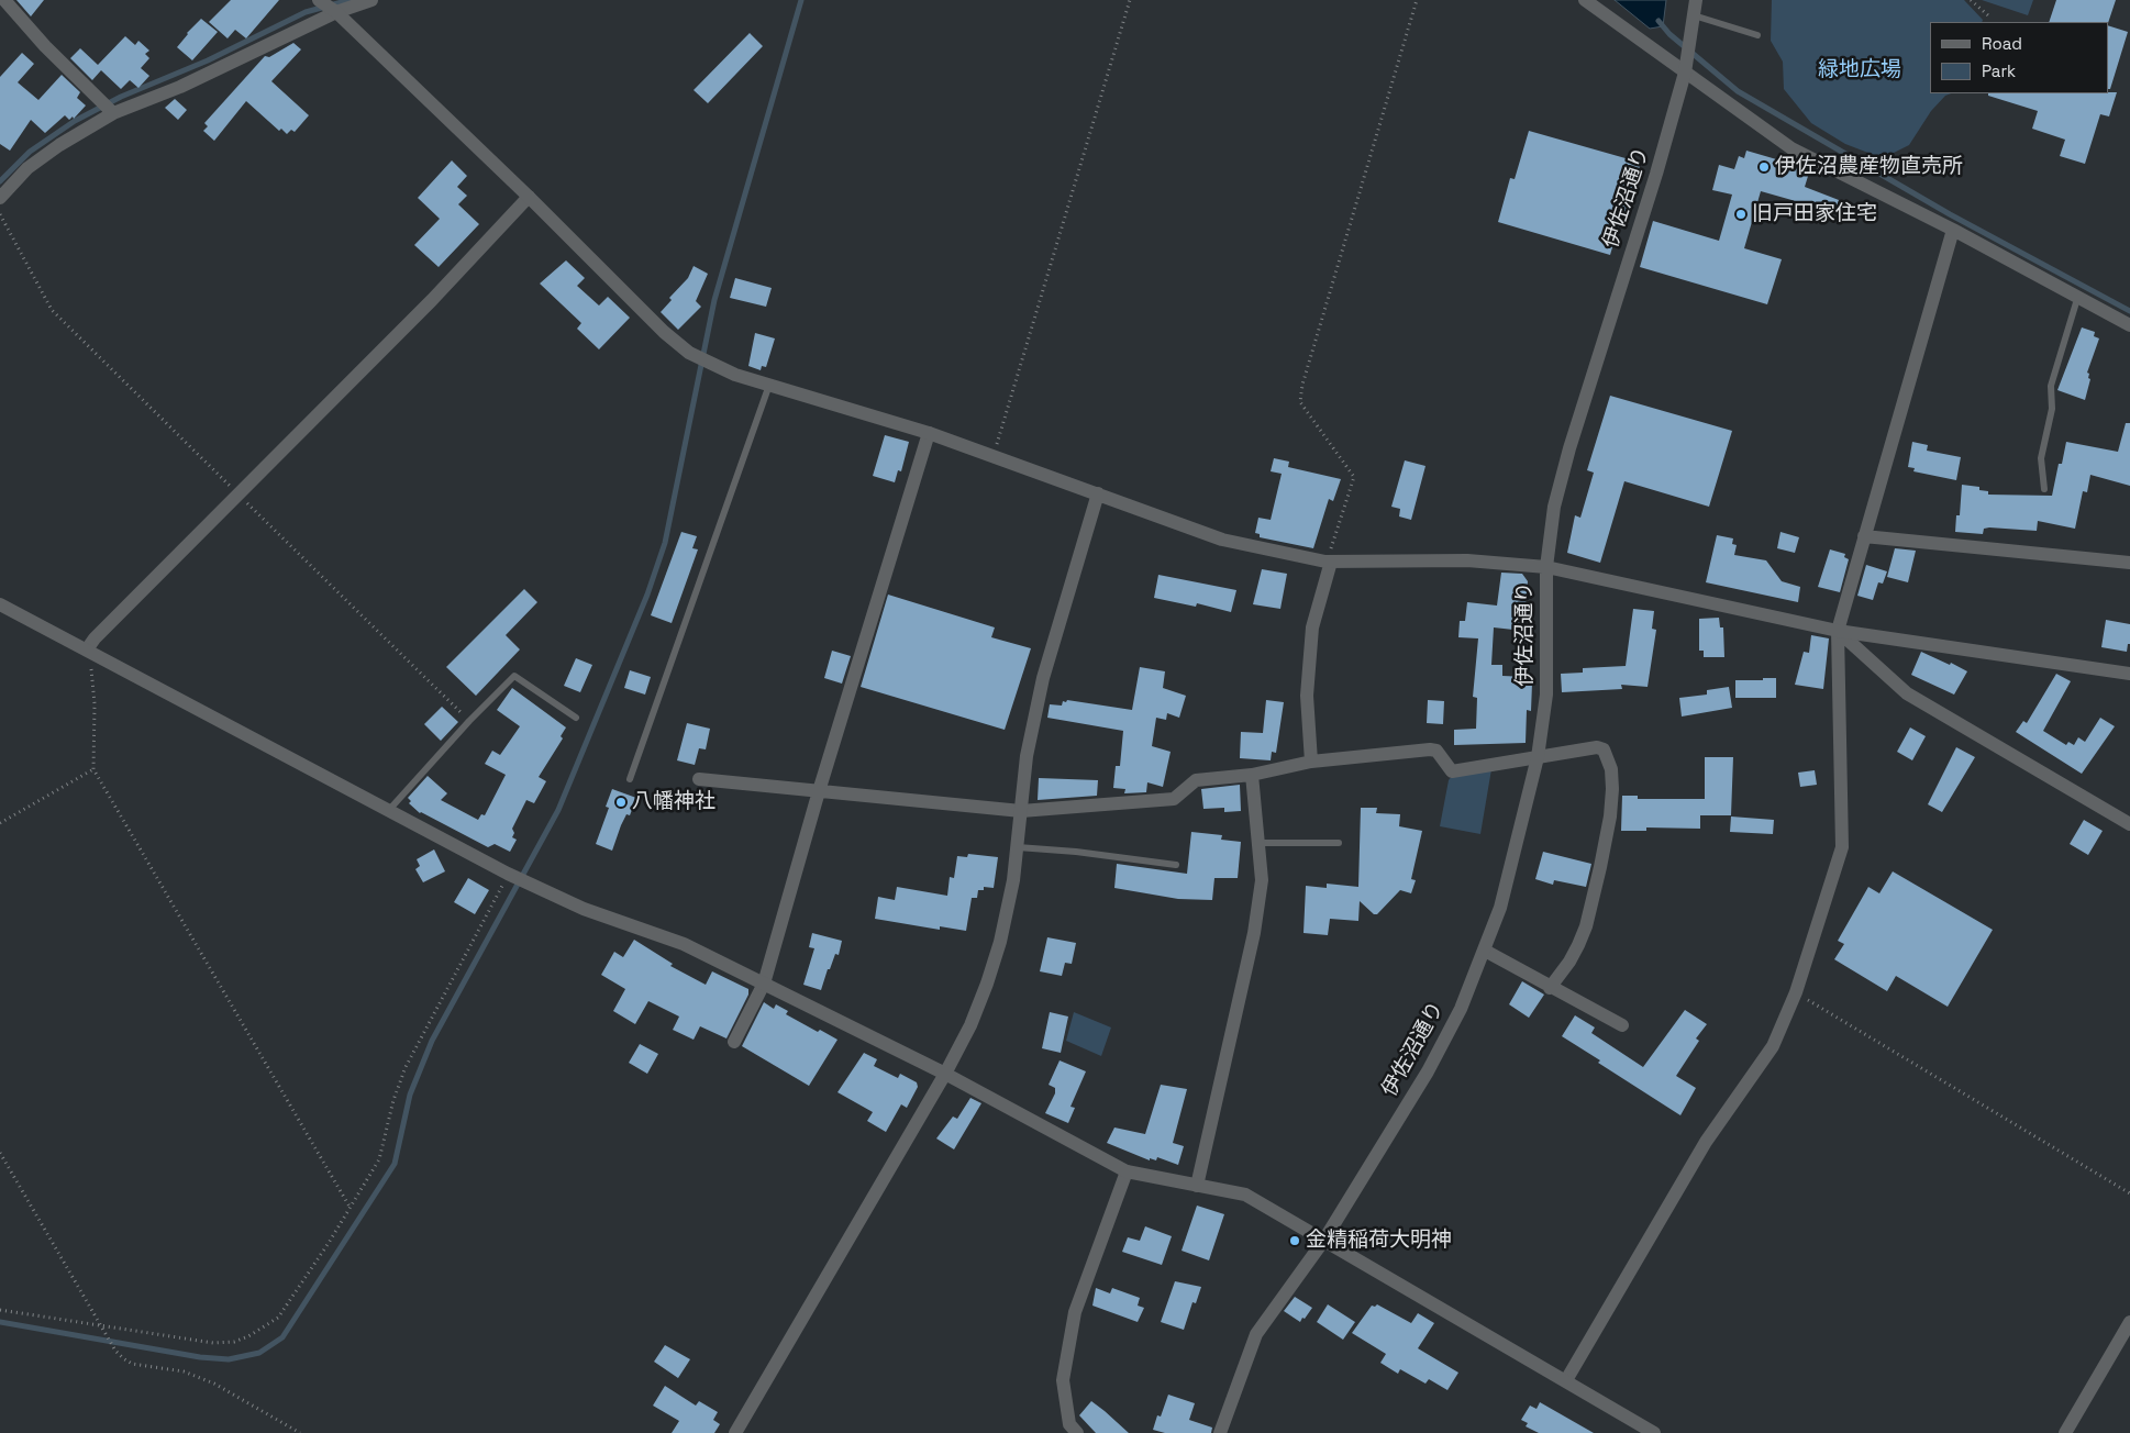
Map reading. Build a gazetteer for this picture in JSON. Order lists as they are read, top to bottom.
{
  "streets": {
    "street": ["伊佐沼通り"]
  },
  "parks": ["緑地広場"],
  "places": [
    "伊佐沼農産物直売所",
    "旧戸田家住宅",
    "八幡神社",
    "金精稲荷大明神"
  ],
  "legend": ["Road", "Park"]
}
